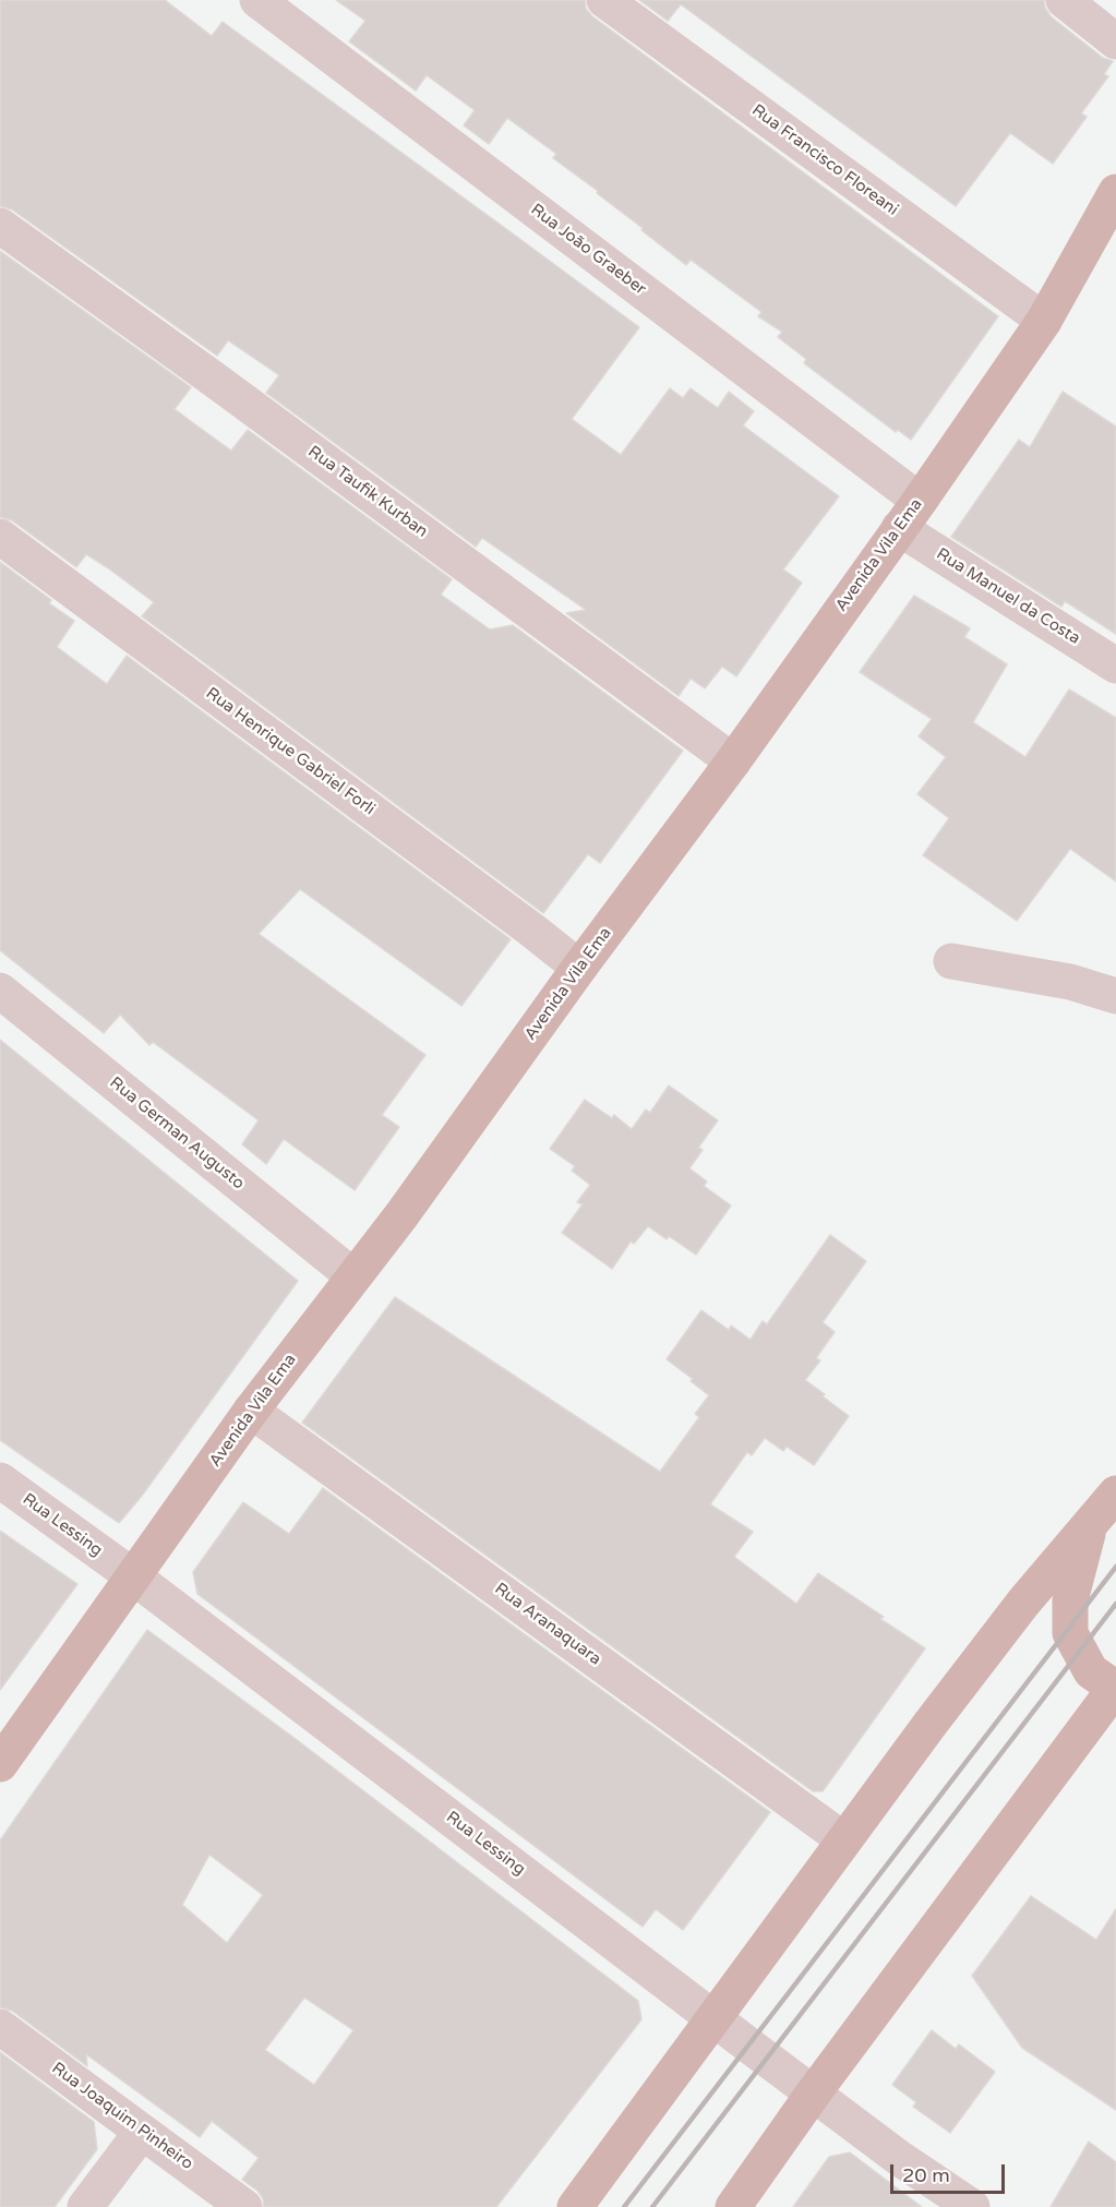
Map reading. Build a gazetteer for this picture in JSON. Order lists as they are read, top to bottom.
{
  "streets": {
    "main road": ["Avenida Vila Ema"],
    "street": [
      "Rua Francisco Floreani",
      "Rua João Graeber",
      "Rua Taufik Kurban",
      "Rua Manuel da Costa",
      "Rua Henrique Gabriel Forli",
      "Rua German Augusto",
      "Rua Lessing",
      "Rua Aranaquara",
      "Rua Joaquim Pinheiro"
    ]
  },
  "crossings": [
    ["Rua Francisco Floreani", "Avenida Vila Ema"],
    ["Rua João Graeber", "Avenida Vila Ema"],
    ["Rua João Graeber", "Rua Manuel da Costa"],
    ["Rua Taufik Kurban", "Avenida Vila Ema"],
    ["Avenida Vila Ema", "Rua Manuel da Costa"],
    ["Avenida Vila Ema", "Rua Henrique Gabriel Forli"],
    ["Avenida Vila Ema", "Rua German Augusto"],
    ["Avenida Vila Ema", "Rua Lessing"],
    ["Avenida Vila Ema", "Rua Aranaquara"]
  ],
  "scale_bar": "20 m"
}
